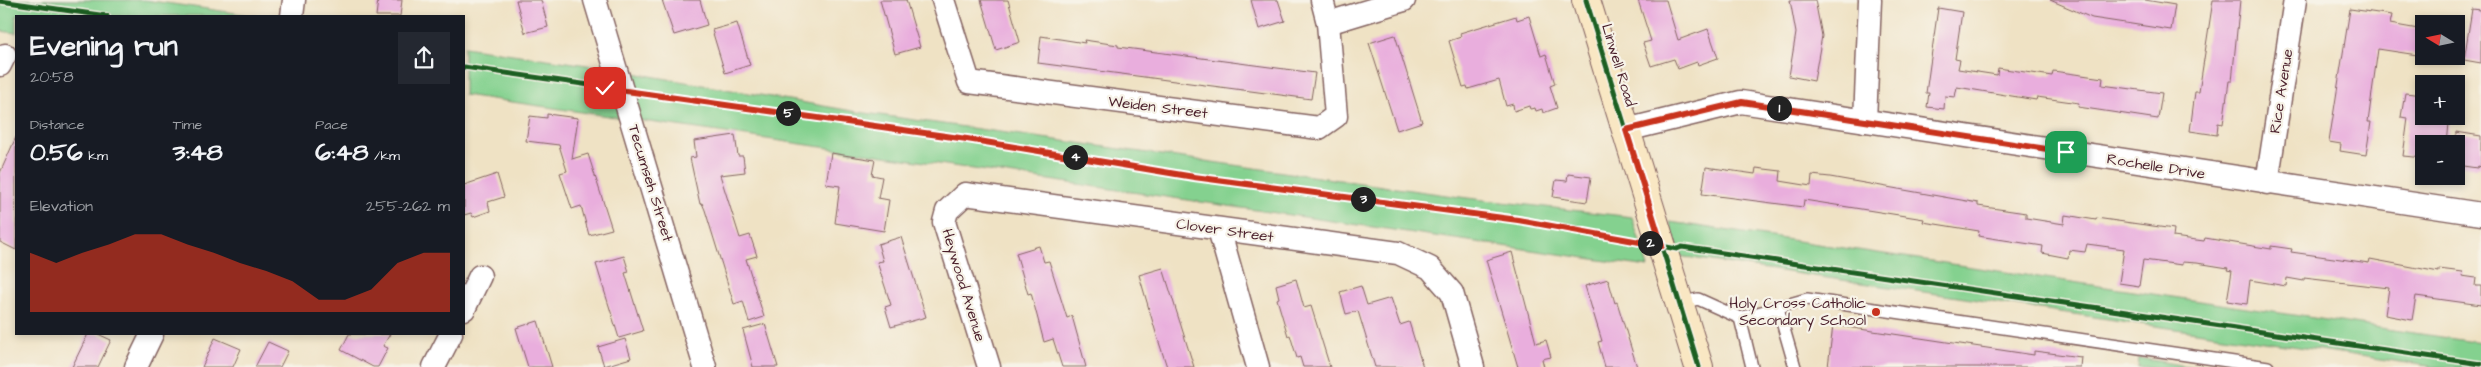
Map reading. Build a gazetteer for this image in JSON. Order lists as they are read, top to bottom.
{
  "streets": {
    "main road": ["Linwell Road"],
    "street": [
      "Rice Avenue",
      "Weiden Street",
      "Rochelle Drive",
      "Tecumseh Street",
      "Clover Street",
      "Heywood Avenue"
    ]
  },
  "crossings": [
    ["Linwell Road", "Rochelle Drive"],
    ["Rice Avenue", "Rochelle Drive"],
    ["Clover Street", "Heywood Avenue"]
  ],
  "places": ["Holy Cross Catholic Secondary School"],
  "north": "left",
  "page": {
    "map_buttons": ["+", "−"],
    "heading": ["Evening run", "20:58"],
    "pins": [
      "1",
      "5",
      "4",
      "3",
      "2"
    ],
    "stats": [
      ["Distance", "0.56 km"],
      ["Time", "3:48"],
      ["Pace", "6:48 /km"]
    ],
    "chart": ["Elevation", "255–262 m"]
  }
}
